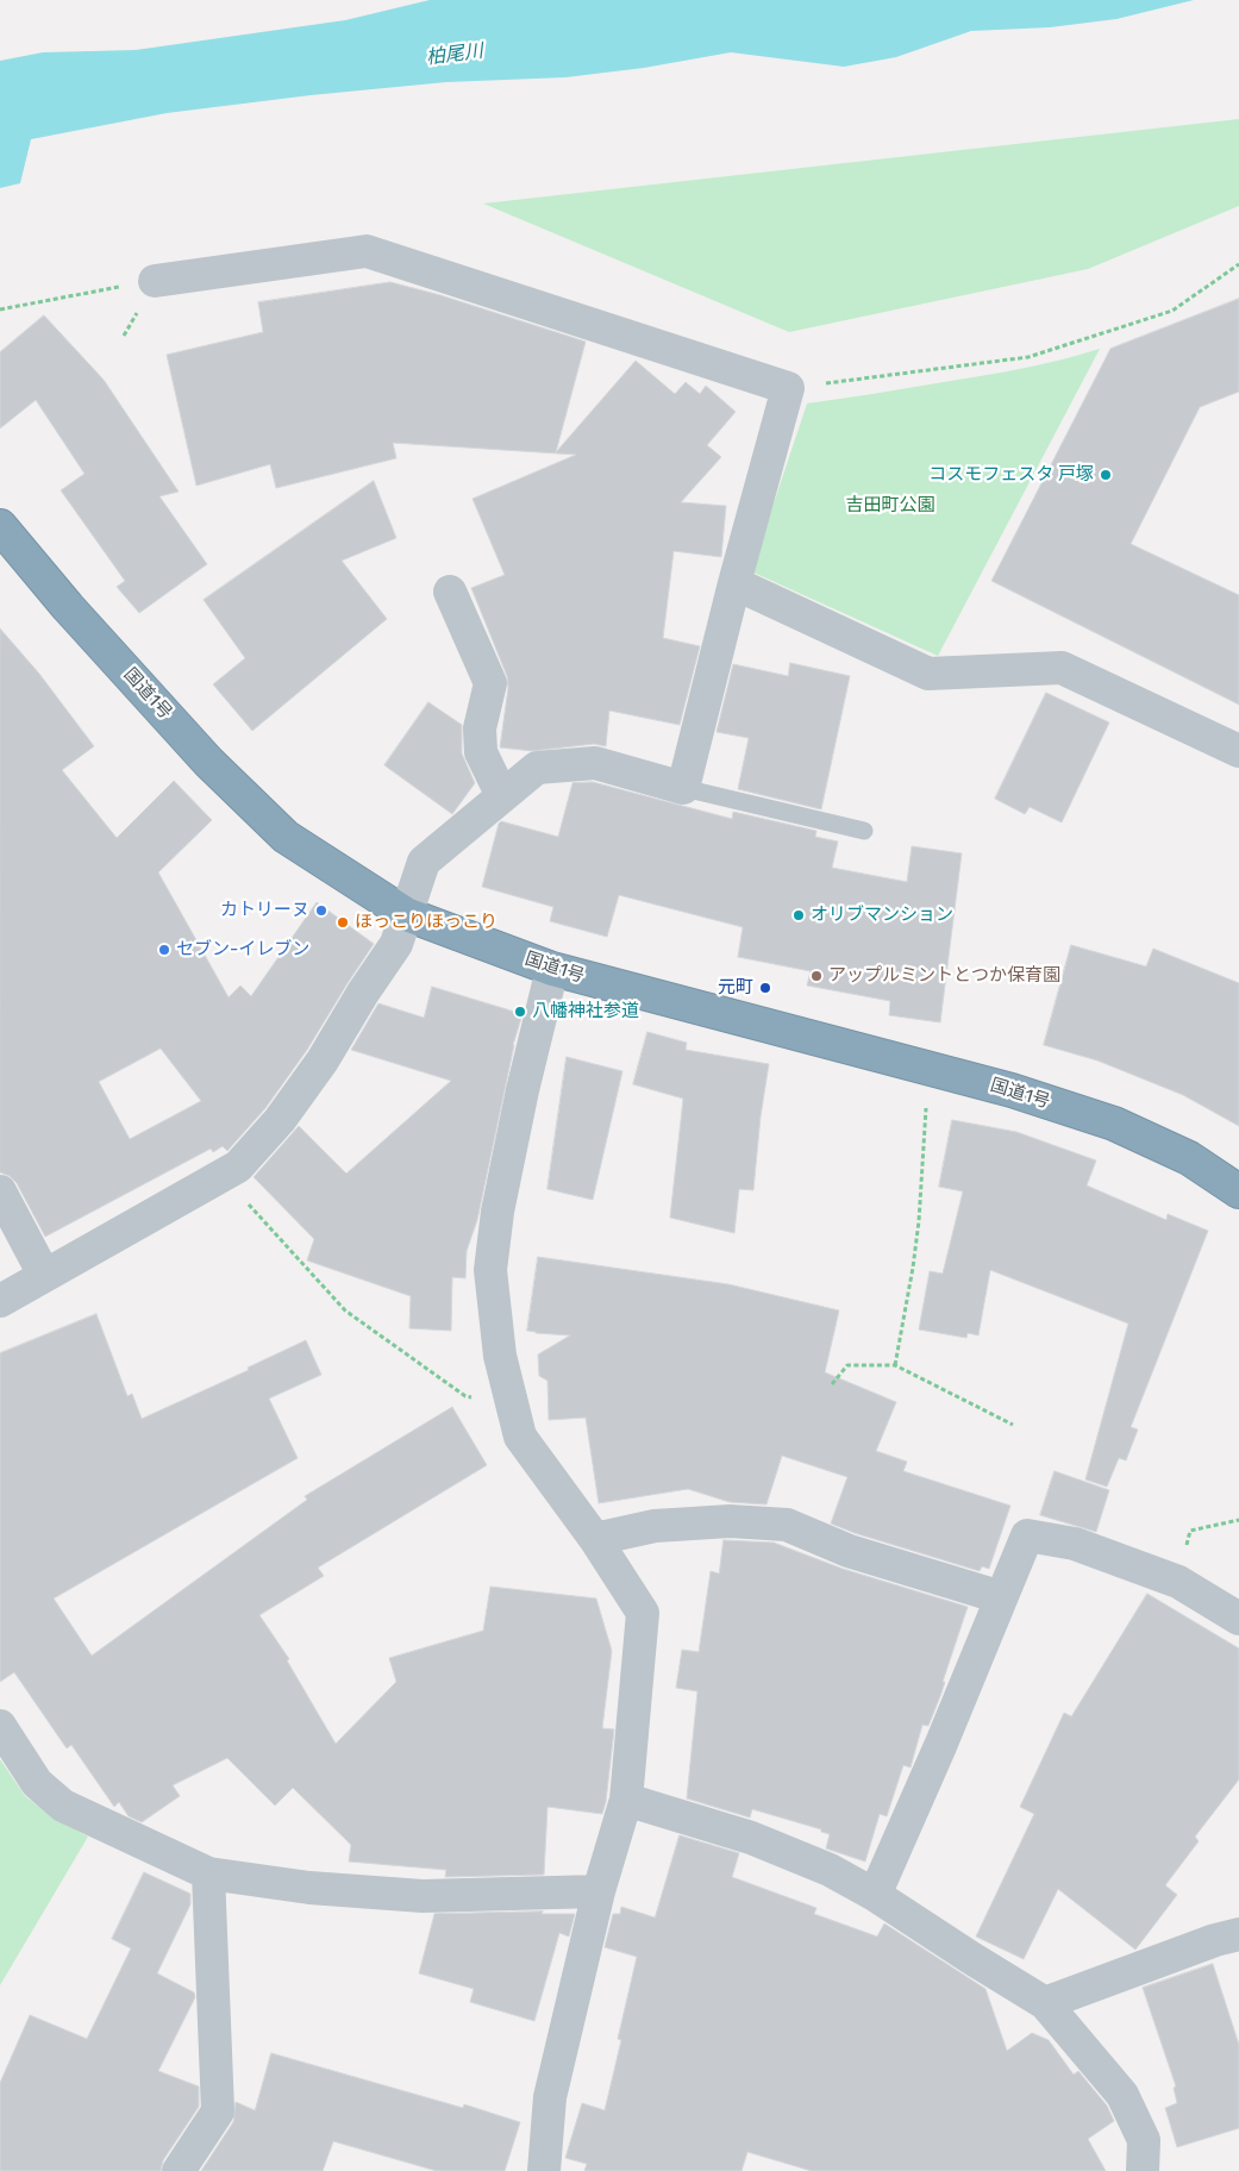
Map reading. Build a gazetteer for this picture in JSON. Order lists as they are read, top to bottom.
{
  "streets": {
    "highway": ["国道1号"]
  },
  "water": ["柏尾川"],
  "parks": ["吉田町公園"],
  "places": [
    "コスモフェスタ 戸塚",
    "カトリーヌ",
    "オリブマンション",
    "ほっこりほっこり",
    "セブン-イレブン",
    "アップルミントとつか保育園",
    "元町",
    "八幡神社参道"
  ]
}
